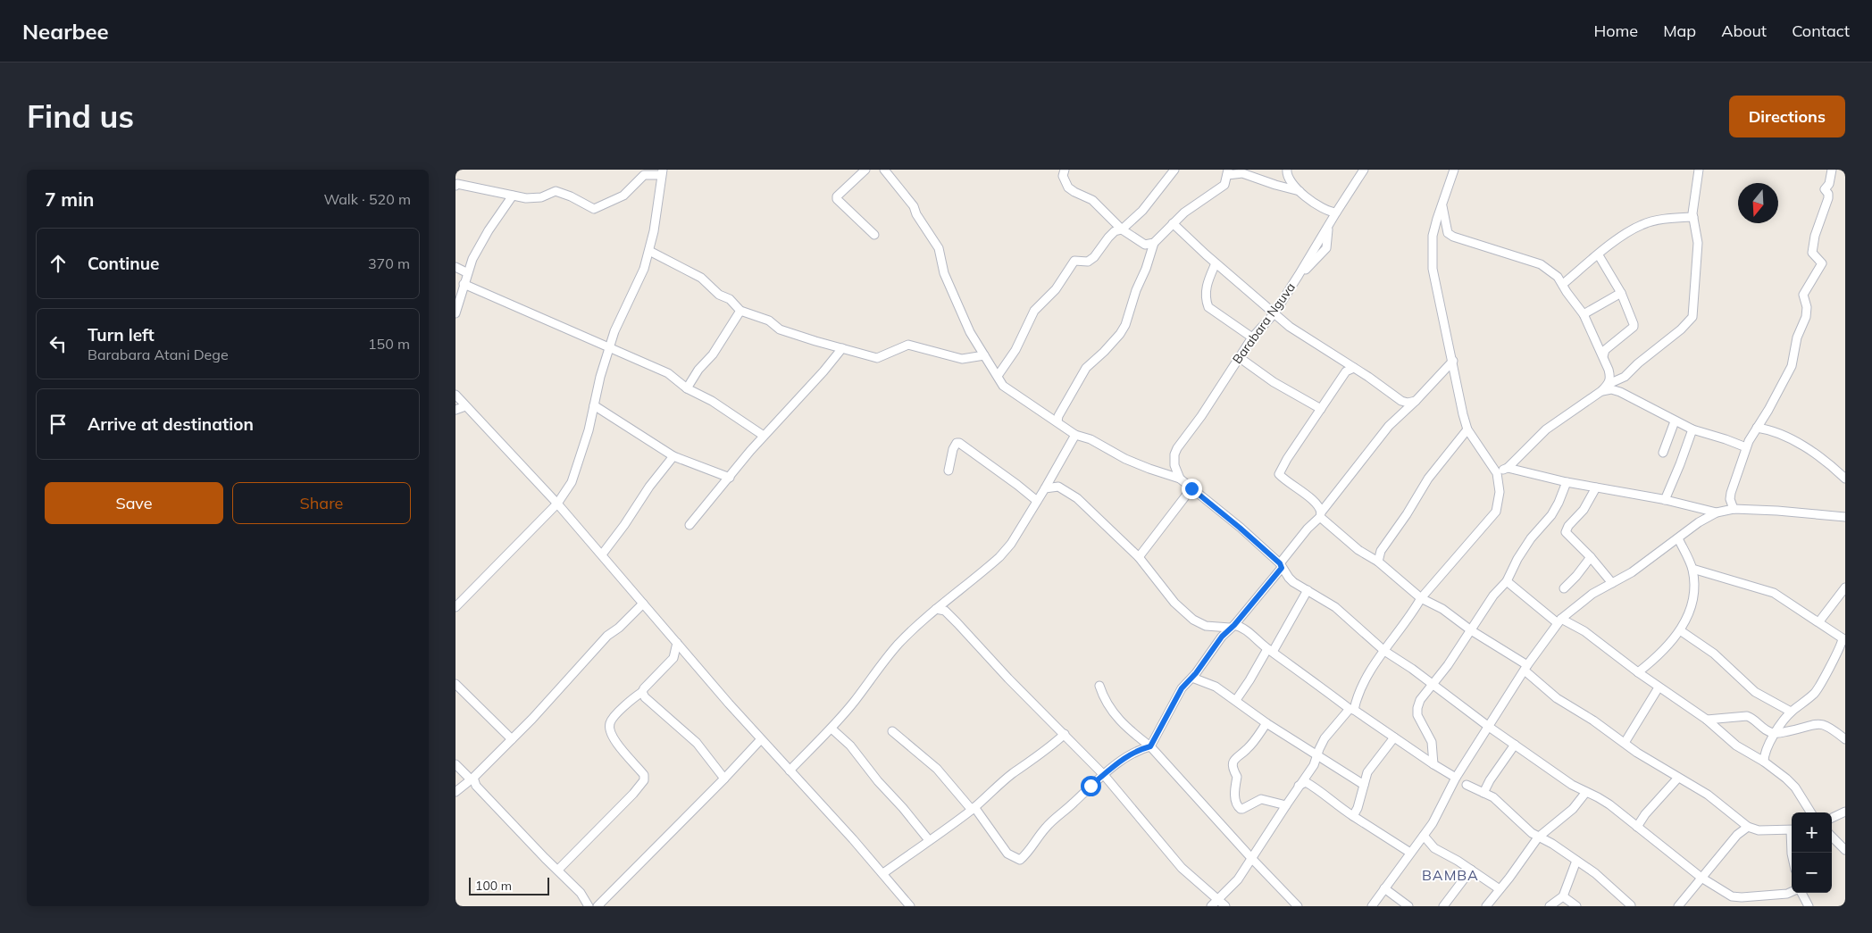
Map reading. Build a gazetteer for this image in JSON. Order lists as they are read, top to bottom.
{
  "streets": {
    "street": ["Barabara Nguva"]
  },
  "districts": ["BAMBA"],
  "scale_bar": "100 m",
  "north": "bottom",
  "page": {
    "header": "Nearbee",
    "nav": [
      "Home",
      "Map",
      "About",
      "Contact"
    ],
    "buttons": [
      "Directions",
      ["Save", "Share"]
    ],
    "title": "Find us",
    "heading": ["7 min", "Walk · 520 m"],
    "list": [
      ["Continue", "370 m"],
      ["Turn left", "Barabara Atani Dege", "150 m"],
      "Arrive at destination"
    ],
    "map_buttons": ["+", "−"],
    "scale": "100 m"
  }
}
